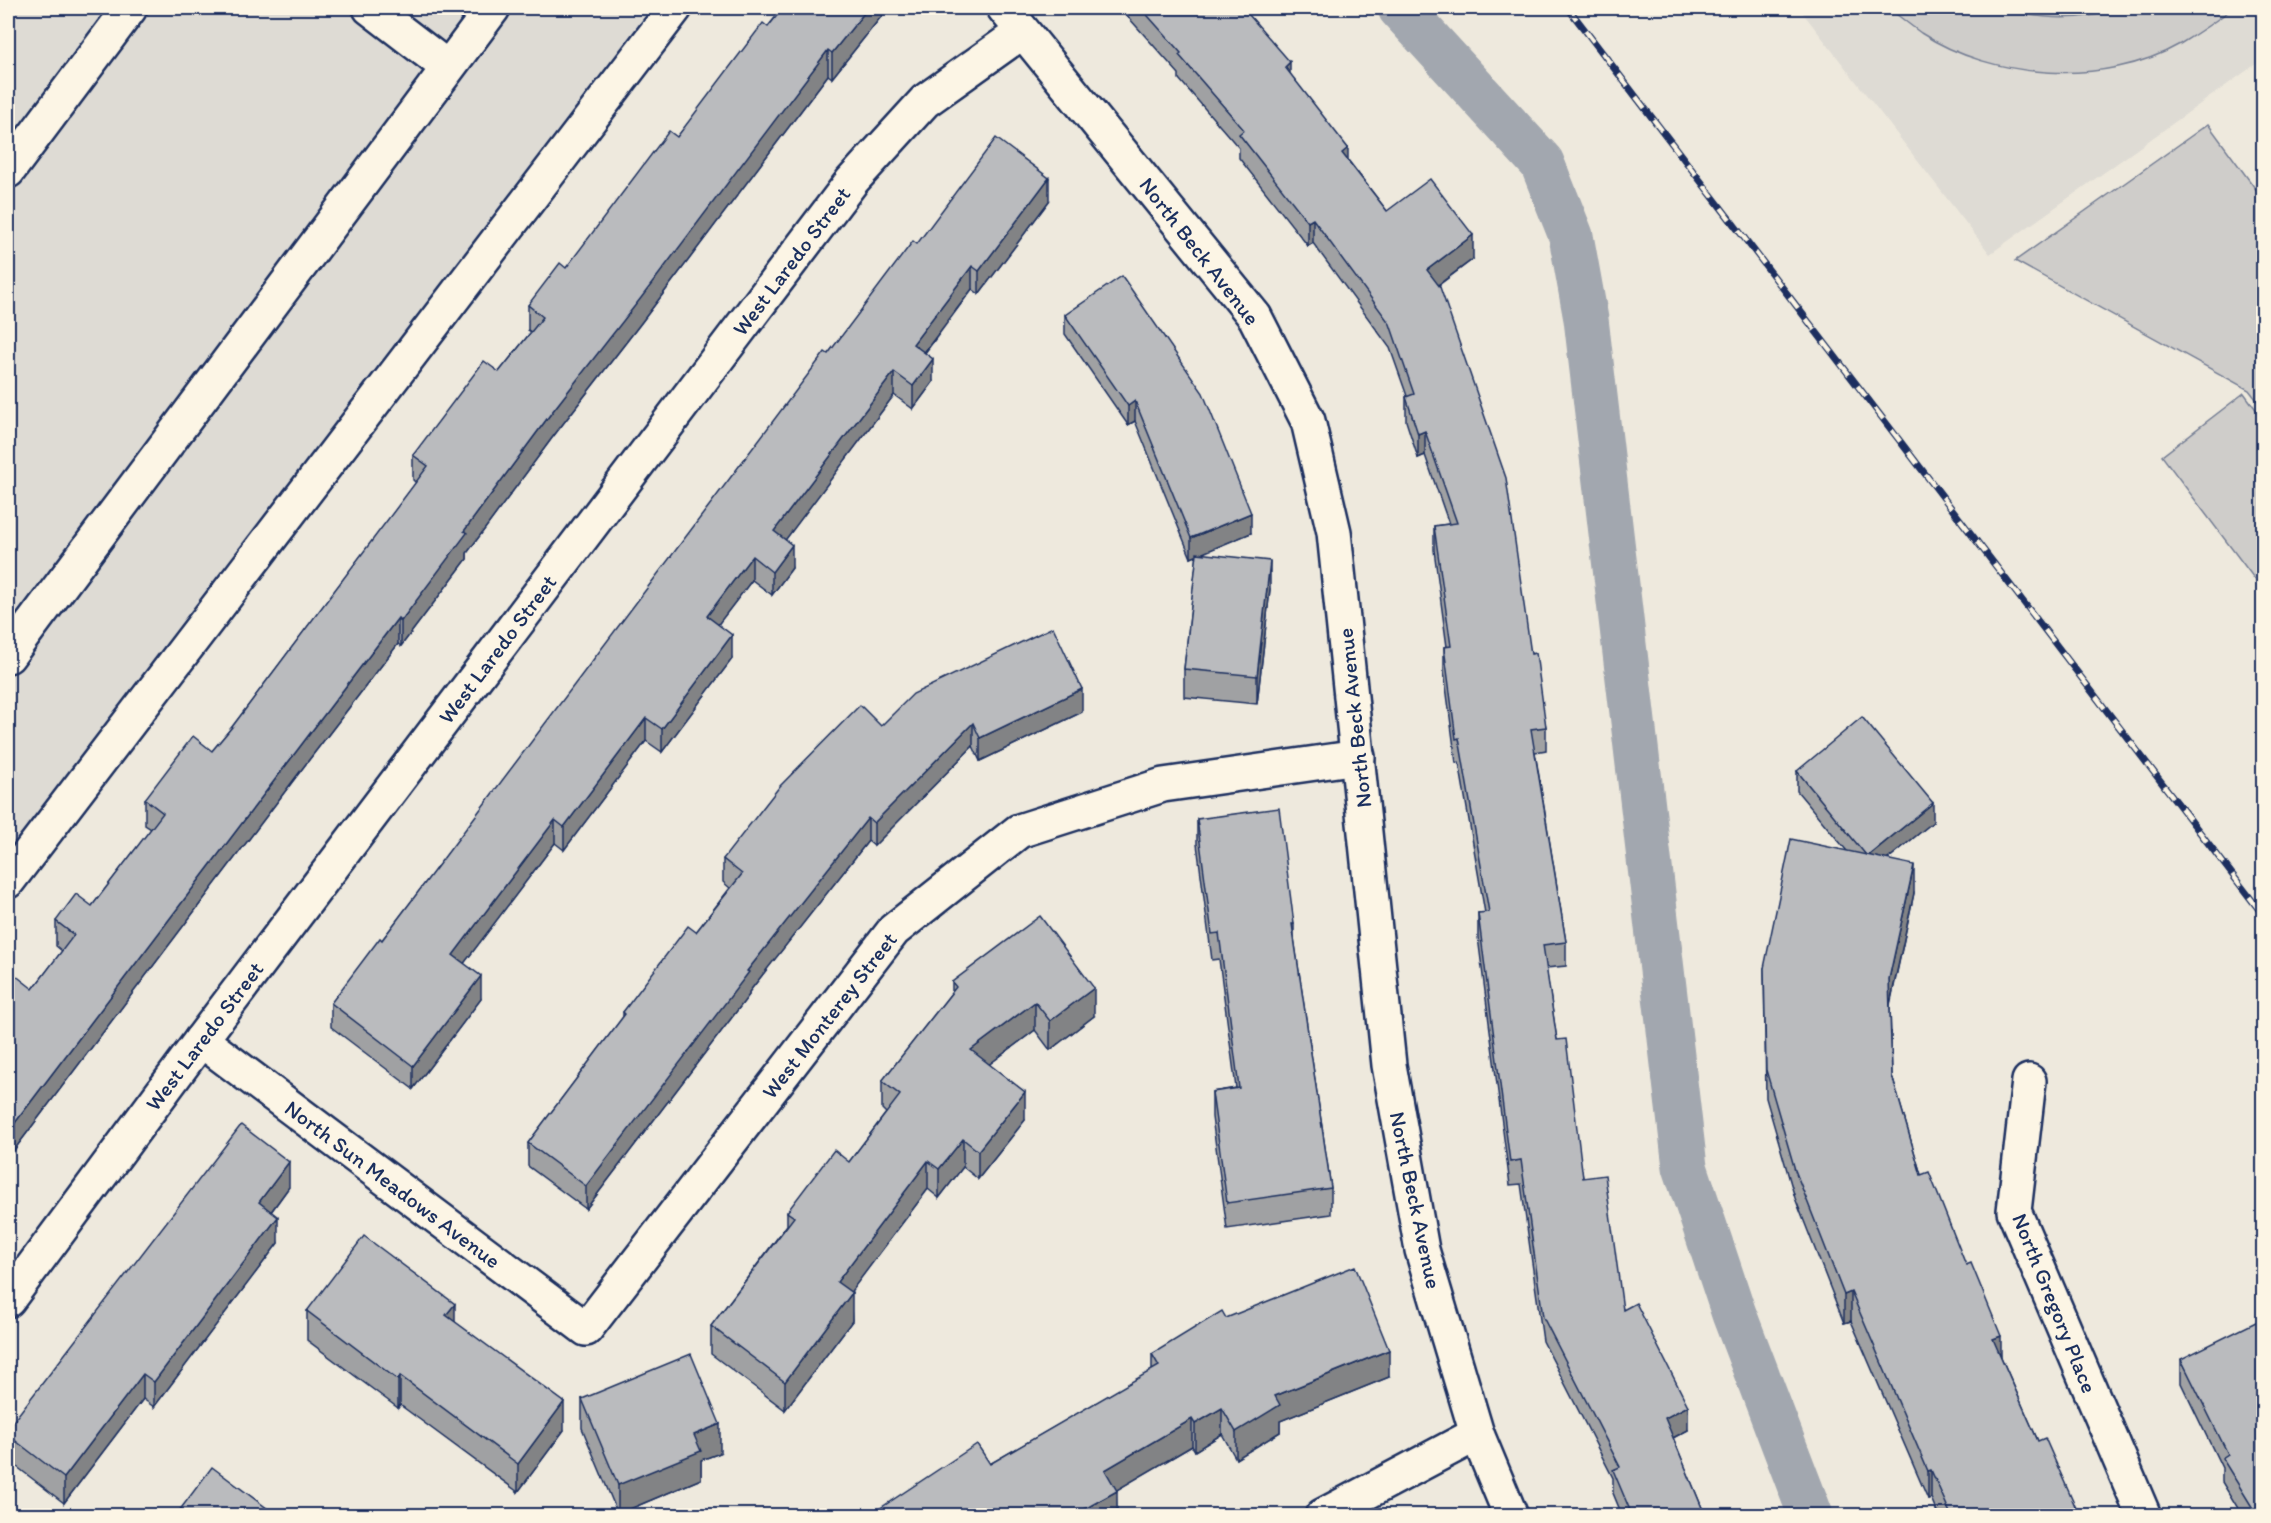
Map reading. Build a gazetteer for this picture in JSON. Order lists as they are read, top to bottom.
{
  "streets": {
    "street": [
      "North Beck Avenue",
      "West Laredo Street",
      "West Monterey Street",
      "North Sun Meadows Avenue",
      "North Gregory Place"
    ]
  },
  "crossings": [
    ["North Beck Avenue", "West Laredo Street"],
    ["North Beck Avenue", "West Monterey Street"],
    ["West Laredo Street", "North Sun Meadows Avenue"],
    ["West Monterey Street", "North Sun Meadows Avenue"]
  ]
}
